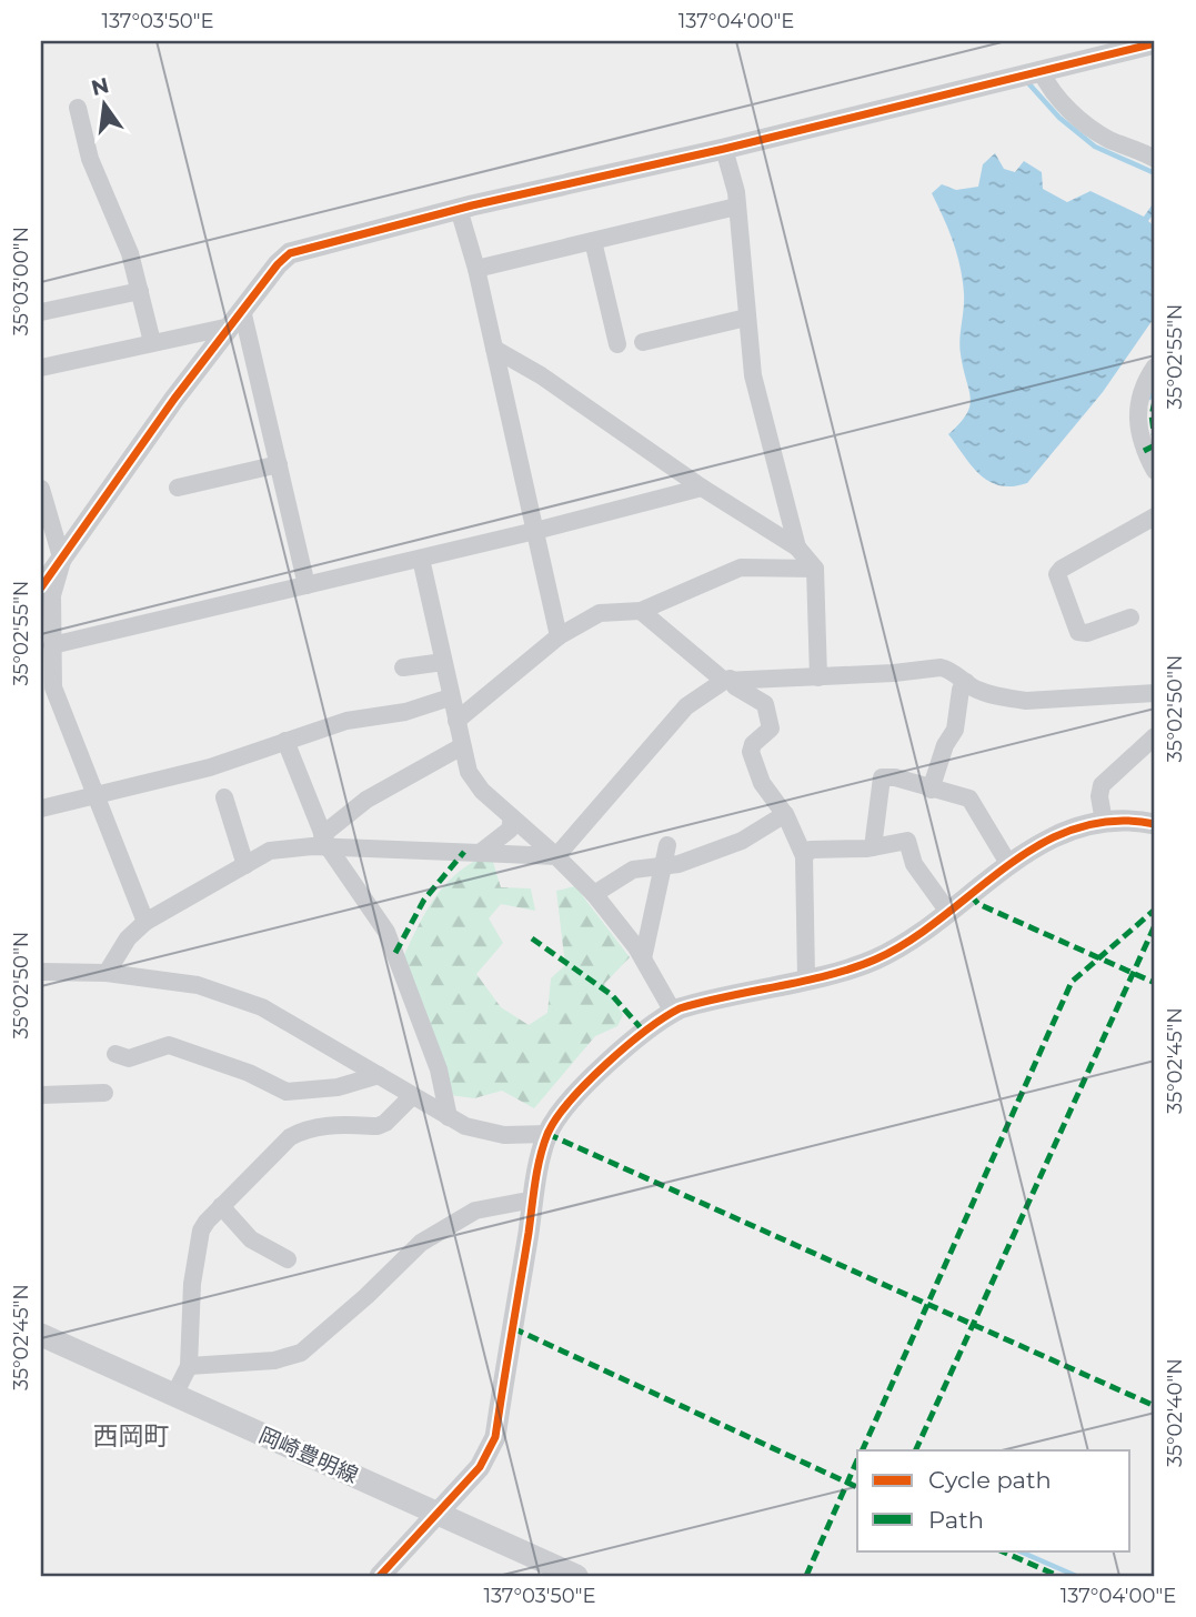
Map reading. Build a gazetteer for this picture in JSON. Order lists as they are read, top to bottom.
{
  "streets": {
    "main road": ["岡崎豊明線"]
  },
  "districts": ["西岡町"],
  "legend": ["Cycle path", "Path"],
  "north": "top",
  "coordinates": [
    "137°03'50\"E",
    "137°04'00\"E",
    "35°03'00\"N",
    "35°02'55\"N",
    "35°02'50\"N",
    "35°02'45\"N",
    "35°02'40\"N"
  ]
}
